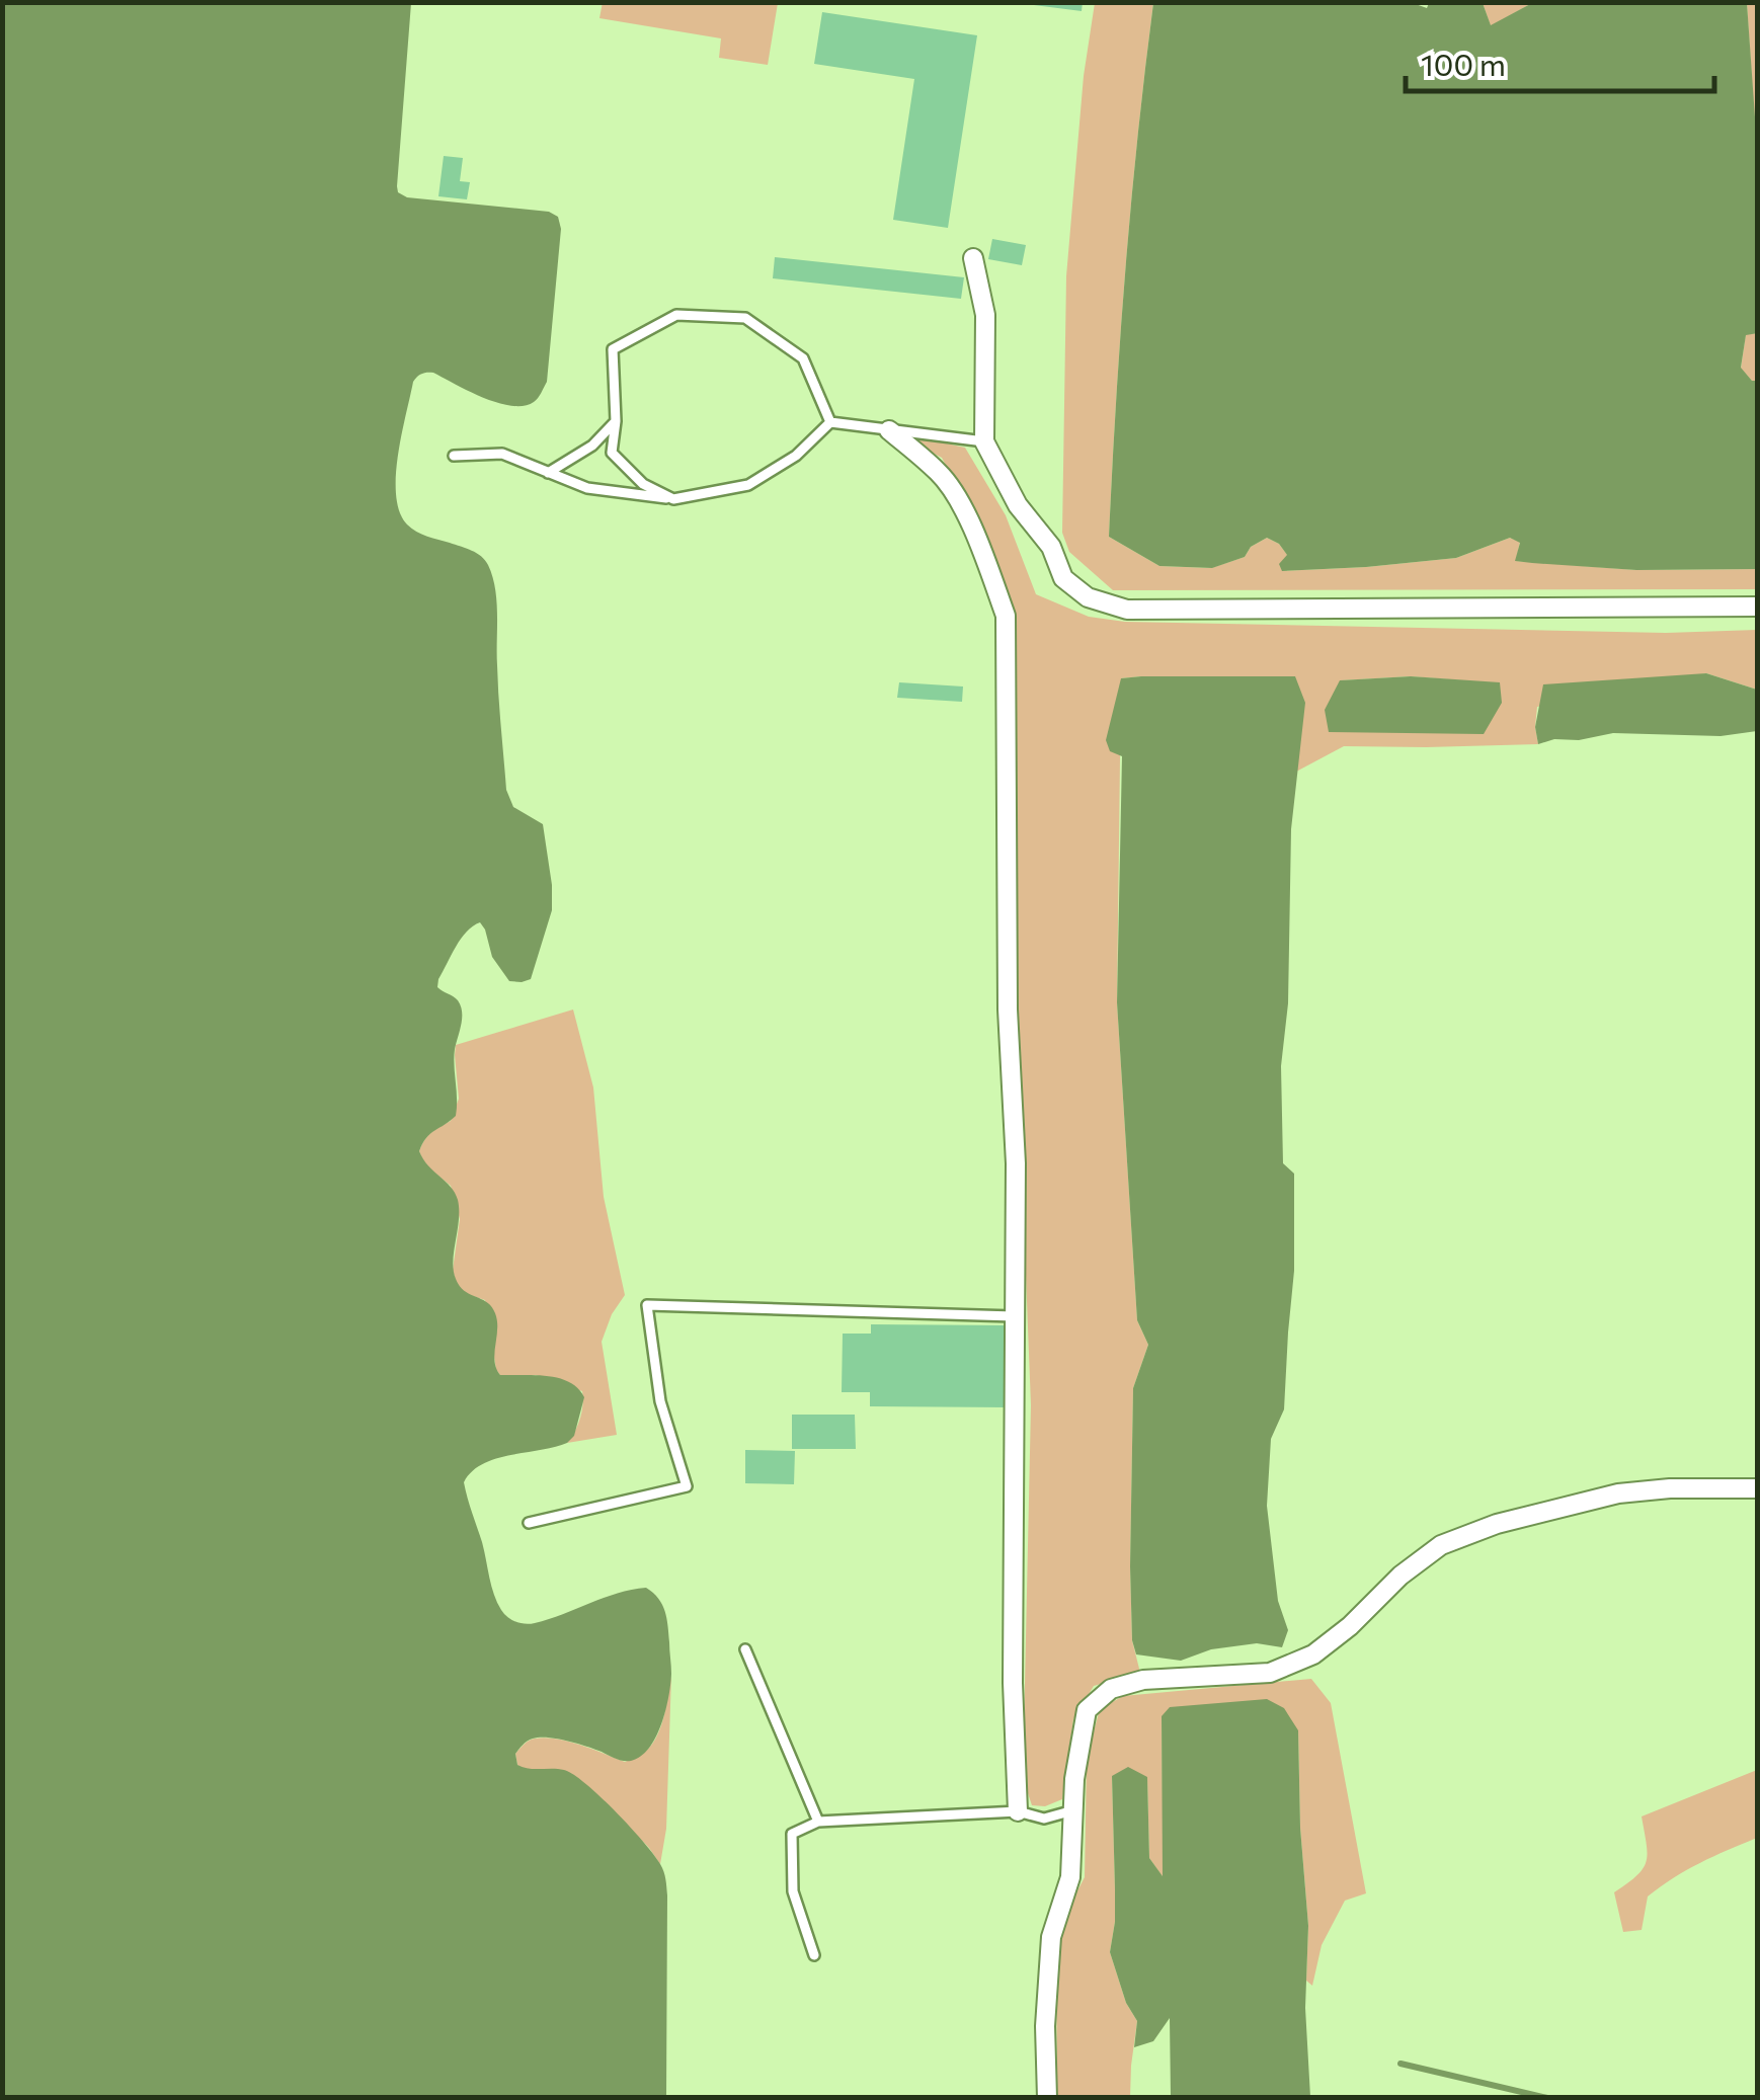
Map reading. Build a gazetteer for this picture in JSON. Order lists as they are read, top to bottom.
{
  "scale_bar": "100 m"
}
